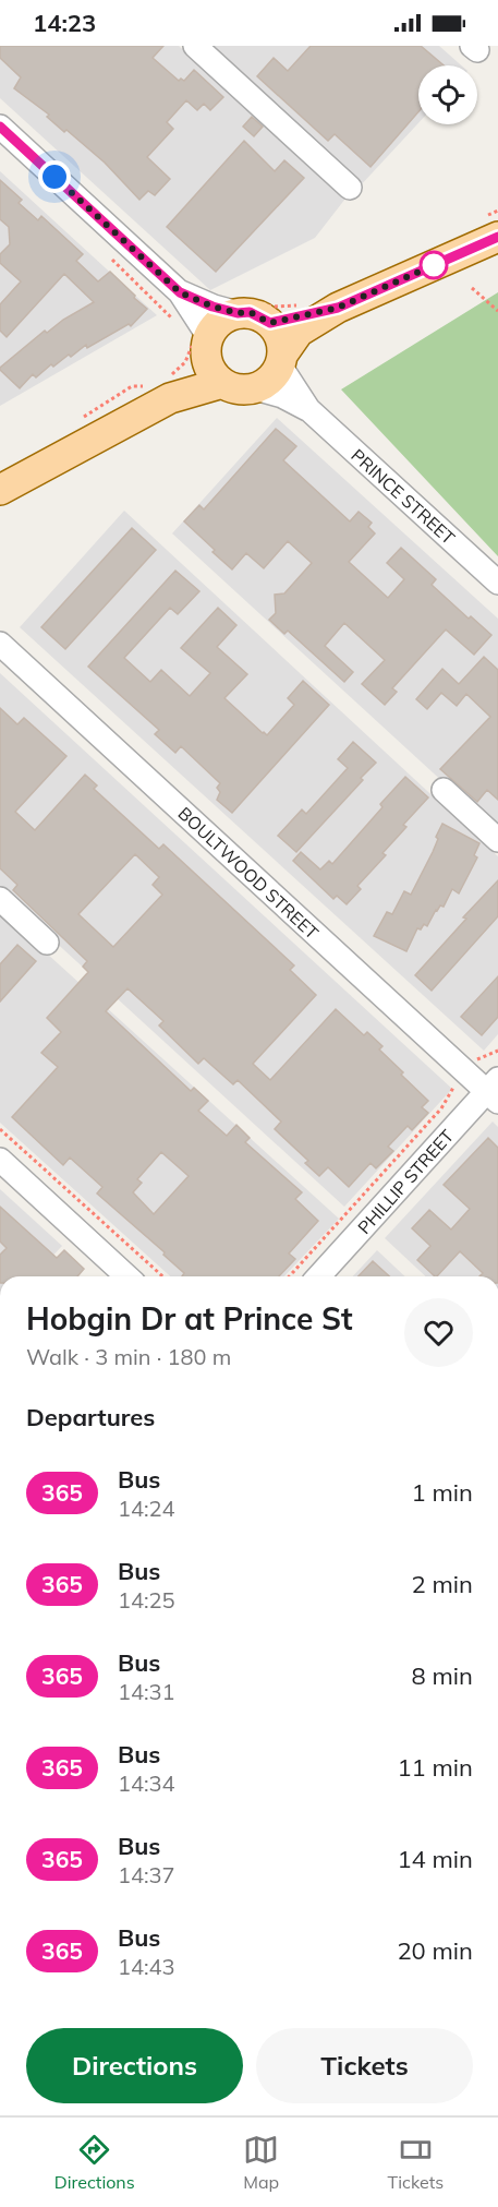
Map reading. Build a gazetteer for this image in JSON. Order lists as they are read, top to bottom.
{
  "streets": {
    "street": ["PRINCE STREET", "BOULTWOOD STREET", "PHILLIP STREET"]
  },
  "crossings": [
    ["BOULTWOOD STREET", "PHILLIP STREET"]
  ],
  "lines": ["bus line 365"],
  "page": {
    "status": "14:23",
    "heading": [
      ["Hobgin Dr at Prince St", "Walk · 3 min · 180 m"],
      "Departures"
    ],
    "list": [
      {
        "mark": "365",
        "name": "Bus",
        "note": "14:24",
        "value": "1 min"
      },
      {
        "mark": "365",
        "name": "Bus",
        "note": "14:25",
        "value": "2 min"
      },
      {
        "mark": "365",
        "name": "Bus",
        "note": "14:31",
        "value": "8 min"
      },
      {
        "mark": "365",
        "name": "Bus",
        "note": "14:34",
        "value": "11 min"
      },
      {
        "mark": "365",
        "name": "Bus",
        "note": "14:37",
        "value": "14 min"
      },
      {
        "mark": "365",
        "name": "Bus",
        "note": "14:43",
        "value": "20 min"
      }
    ],
    "buttons": ["Directions", "Tickets"],
    "tabs": ["Directions", "Map", "Tickets"]
  }
}
